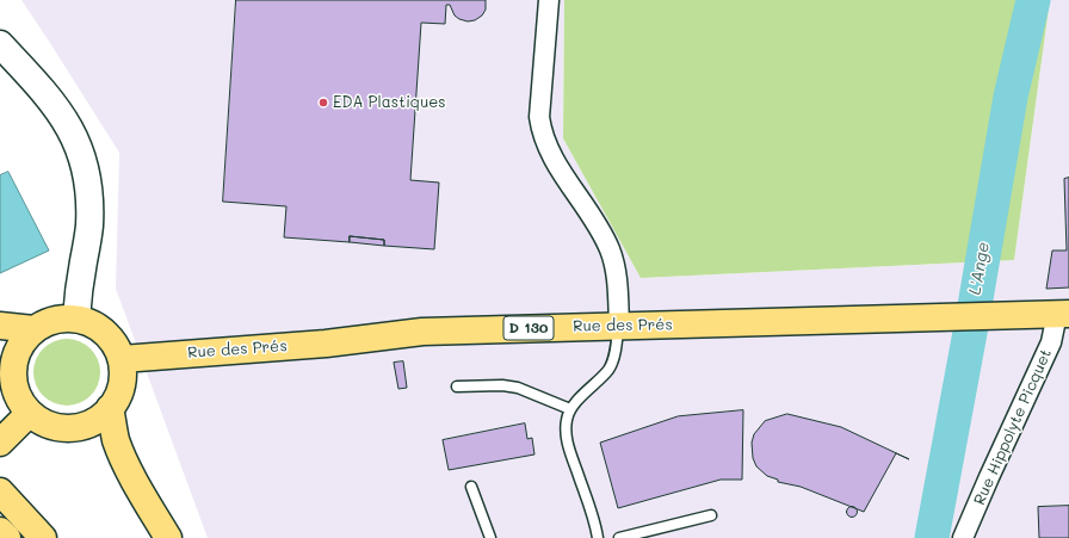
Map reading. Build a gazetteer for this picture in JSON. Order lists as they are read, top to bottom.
{
  "streets": {
    "main road": ["Rue des Prés", "D 130"],
    "street": ["Rue Hippolyte Picquet"]
  },
  "crossings": [
    ["Rue des Prés", "Rue Hippolyte Picquet"]
  ],
  "water": ["L'Ange"],
  "places": ["EDA Plastiques"]
}
